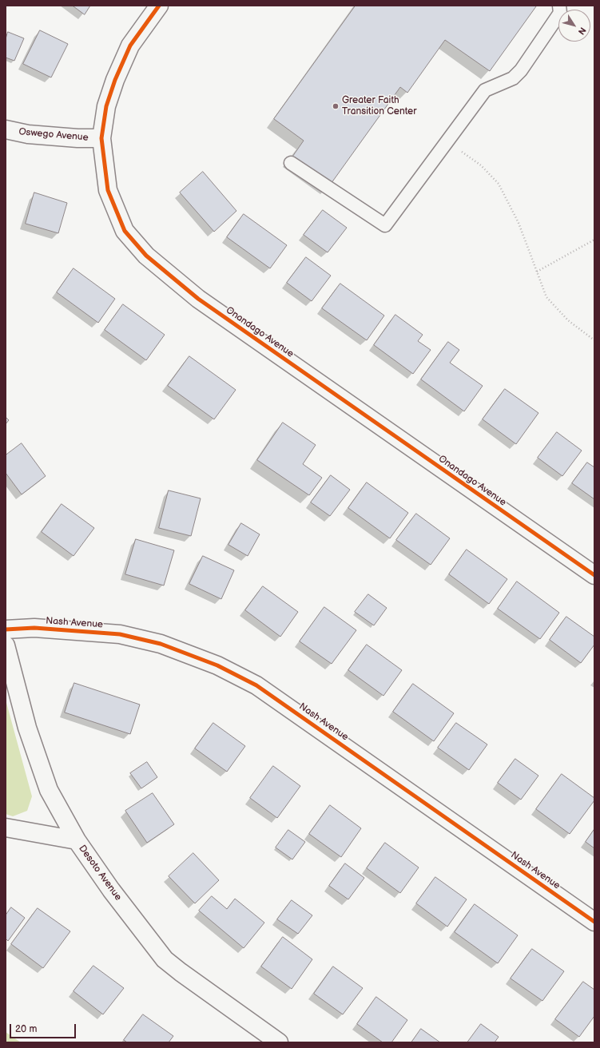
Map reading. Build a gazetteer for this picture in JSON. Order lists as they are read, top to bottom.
{
  "streets": {
    "street": [
      "Oswego Avenue",
      "Onandago Avenue",
      "Nash Avenue",
      "Desoto Avenue"
    ]
  },
  "crossings": [
    ["Oswego Avenue", "Onandago Avenue"]
  ],
  "places": ["Greater Faith Transition Center"],
  "scale_bar": "20 m",
  "north": "bottom right"
}
